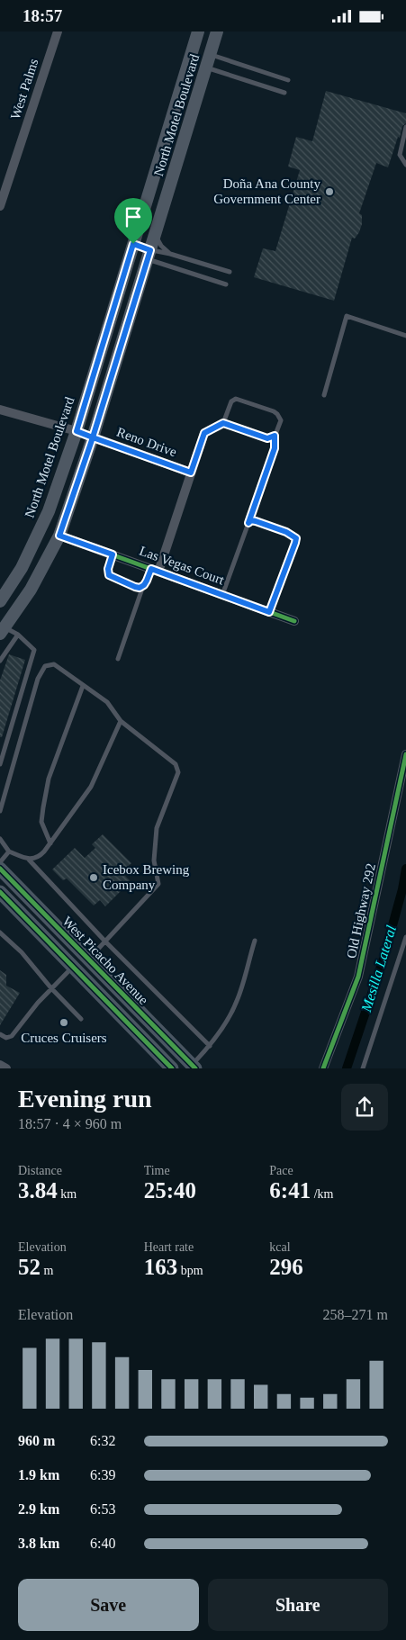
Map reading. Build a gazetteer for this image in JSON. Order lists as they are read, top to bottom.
{
  "streets": {
    "main road": ["North Motel Boulevard", "West Picacho Avenue"],
    "street": [
      "West Palms",
      "Reno Drive",
      "Las Vegas Court",
      "Old Highway 292"
    ]
  },
  "crossings": [
    ["North Motel Boulevard", "Reno Drive"],
    ["North Motel Boulevard", "Las Vegas Court"]
  ],
  "water": ["Mesilla Lateral"],
  "places": ["Doña Ana County Government Center", "Icebox Brewing Company", "Cruces Cruisers"],
  "page": {
    "status": "18:57",
    "heading": ["Evening run", "18:57 · 4 × 960 m"],
    "stats": [
      ["Distance", "3.84 km"],
      ["Time", "25:40"],
      ["Pace", "6:41 /km"],
      ["Elevation", "52 m"],
      ["Heart rate", "163 bpm"],
      ["kcal", "296"]
    ],
    "chart": ["Elevation", "258–271 m"],
    "list": [
      {
        "name": "960 m",
        "note": "6:32"
      },
      {
        "name": "1.9 km",
        "note": "6:39"
      },
      {
        "name": "2.9 km",
        "note": "6:53"
      },
      {
        "name": "3.8 km",
        "note": "6:40"
      }
    ],
    "buttons": ["Save", "Share"]
  }
}
